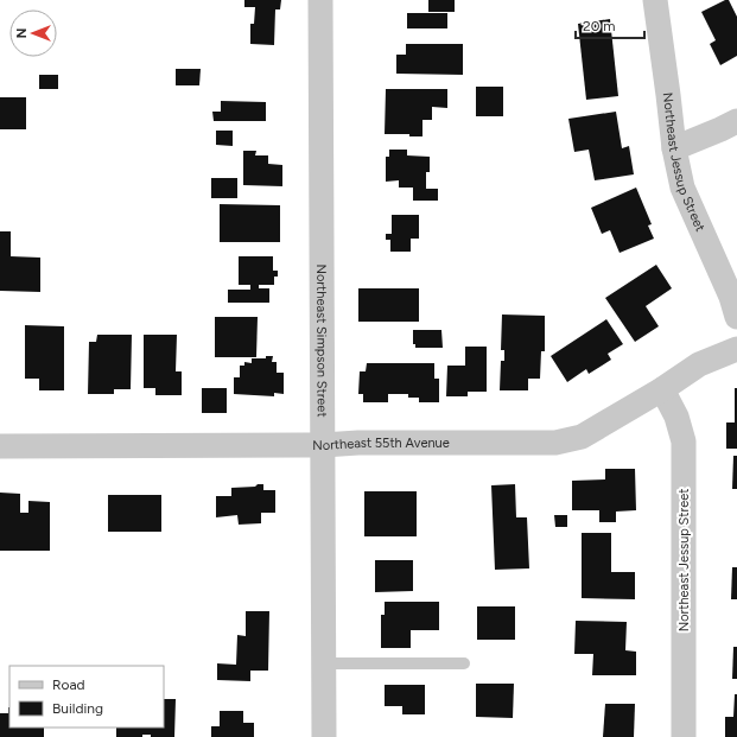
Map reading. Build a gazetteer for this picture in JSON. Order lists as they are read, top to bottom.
{
  "streets": {
    "street": ["Northeast Jessup Street", "Northeast Simpson Street", "Northeast 55th Avenue"]
  },
  "crossings": [
    ["Northeast Jessup Street", "Northeast 55th Avenue"],
    ["Northeast Simpson Street", "Northeast 55th Avenue"]
  ],
  "legend": ["Road", "Building"],
  "scale_bar": "20 m",
  "north": "left"
}
